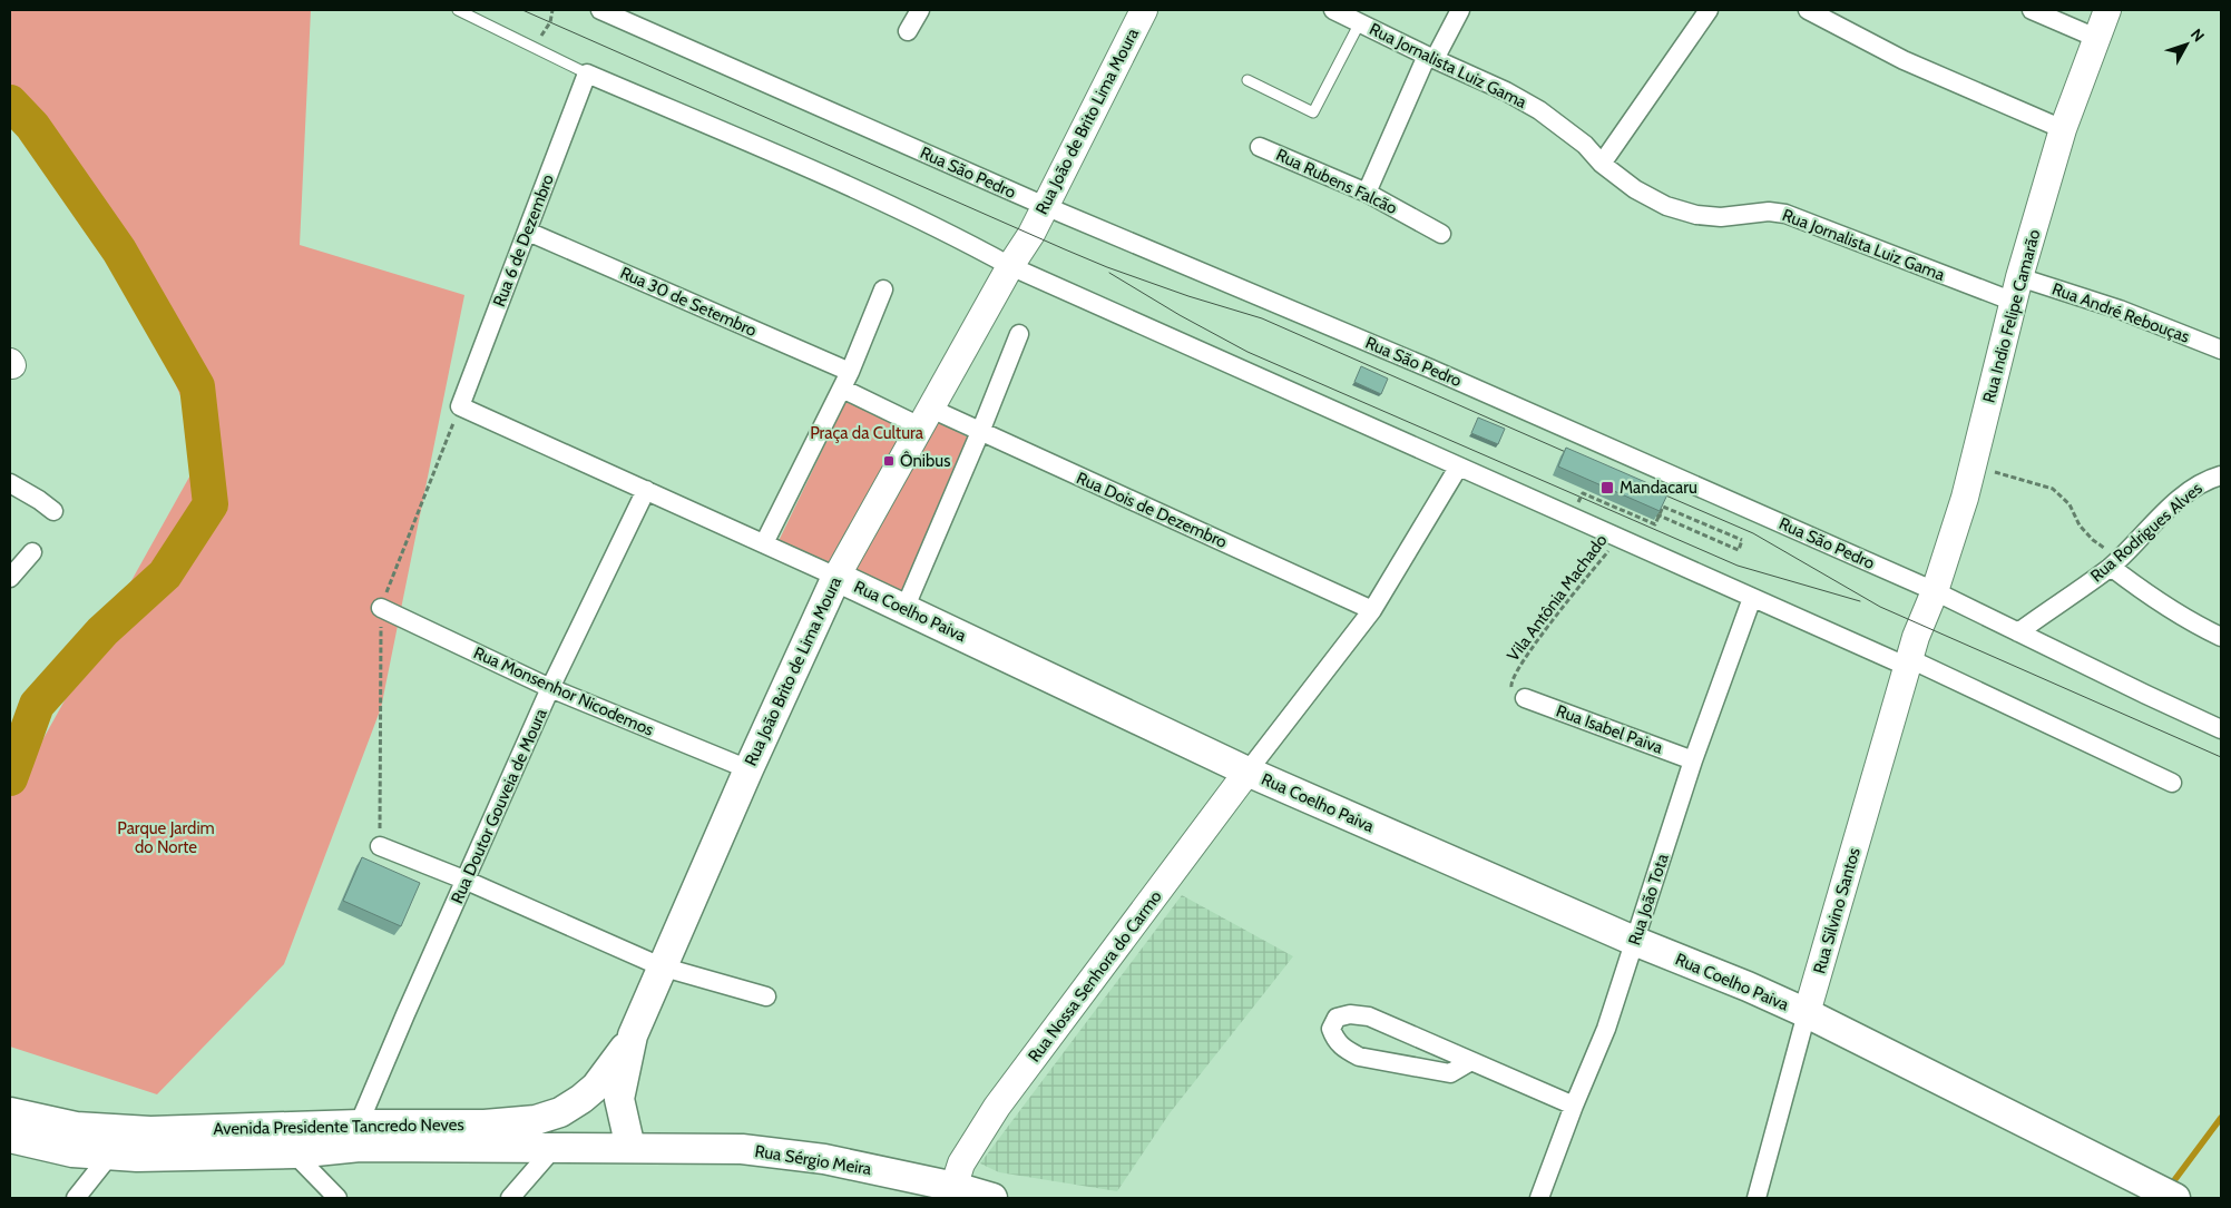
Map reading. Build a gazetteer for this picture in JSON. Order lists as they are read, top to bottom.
{
  "streets": {
    "main road": [
      "Rua Coelho Paiva",
      "Rua João Brito de Lima Moura",
      "Avenida Presidente Tancredo Neves",
      "Rua Sérgio Meira"
    ],
    "street": [
      "Rua Jornalista Luiz Gama",
      "Rua João de Brito Lima Moura",
      "Rua São Pedro",
      "Rua Rubens Falcão",
      "Rua 6 de Dezembro",
      "Rua 30 de Setembro",
      "Rua André Rebouças",
      "Rua Indio Felipe Camarão",
      "Rua Dois de Dezembro",
      "Rua Rodrigues Alves",
      "Rua Monsenhor Nicodemos",
      "Rua Isabel Paiva",
      "Rua Doutor Gouveia de Moura",
      "Rua João Tota",
      "Rua Silvino Santos",
      "Rua Nossa Senhora do Carmo"
    ],
    "path": ["Vila Antônia Machado"]
  },
  "crossings": [
    ["Rua Jornalista Luiz Gama", "Rua André Rebouças"],
    ["Rua Jornalista Luiz Gama", "Rua Indio Felipe Camarão"],
    ["Rua João de Brito Lima Moura", "Rua São Pedro"],
    ["Rua João de Brito Lima Moura", "Rua João Brito de Lima Moura"],
    ["Rua São Pedro", "Rua Indio Felipe Camarão"],
    ["Rua São Pedro", "Rua Rodrigues Alves"],
    ["Rua 6 de Dezembro", "Rua 30 de Setembro"],
    ["Rua 6 de Dezembro", "Rua Coelho Paiva"],
    ["Rua André Rebouças", "Rua Indio Felipe Camarão"],
    ["Rua Indio Felipe Camarão", "Rua Silvino Santos"],
    ["Rua Dois de Dezembro", "Rua João Brito de Lima Moura"],
    ["Vila Antônia Machado", "Rua Isabel Paiva"],
    ["Rua Coelho Paiva", "Rua João Brito de Lima Moura"],
    ["Rua Coelho Paiva", "Rua Doutor Gouveia de Moura"],
    ["Rua Coelho Paiva", "Rua João Tota"],
    ["Rua Coelho Paiva", "Rua Silvino Santos"],
    ["Rua Coelho Paiva", "Rua Nossa Senhora do Carmo"],
    ["Rua João Brito de Lima Moura", "Rua Monsenhor Nicodemos"],
    ["Rua João Brito de Lima Moura", "Avenida Presidente Tancredo Neves"],
    ["Rua Monsenhor Nicodemos", "Rua Doutor Gouveia de Moura"],
    ["Rua Isabel Paiva", "Rua João Tota"],
    ["Rua Doutor Gouveia de Moura", "Avenida Presidente Tancredo Neves"],
    ["Rua Nossa Senhora do Carmo", "Rua Sérgio Meira"],
    ["Avenida Presidente Tancredo Neves", "Rua Sérgio Meira"]
  ],
  "parks": ["Praça da Cultura", "Parque Jardim do Norte"],
  "places": {
    "transit": ["Ônibus", "Mandacaru"]
  },
  "north": "top right"
}
